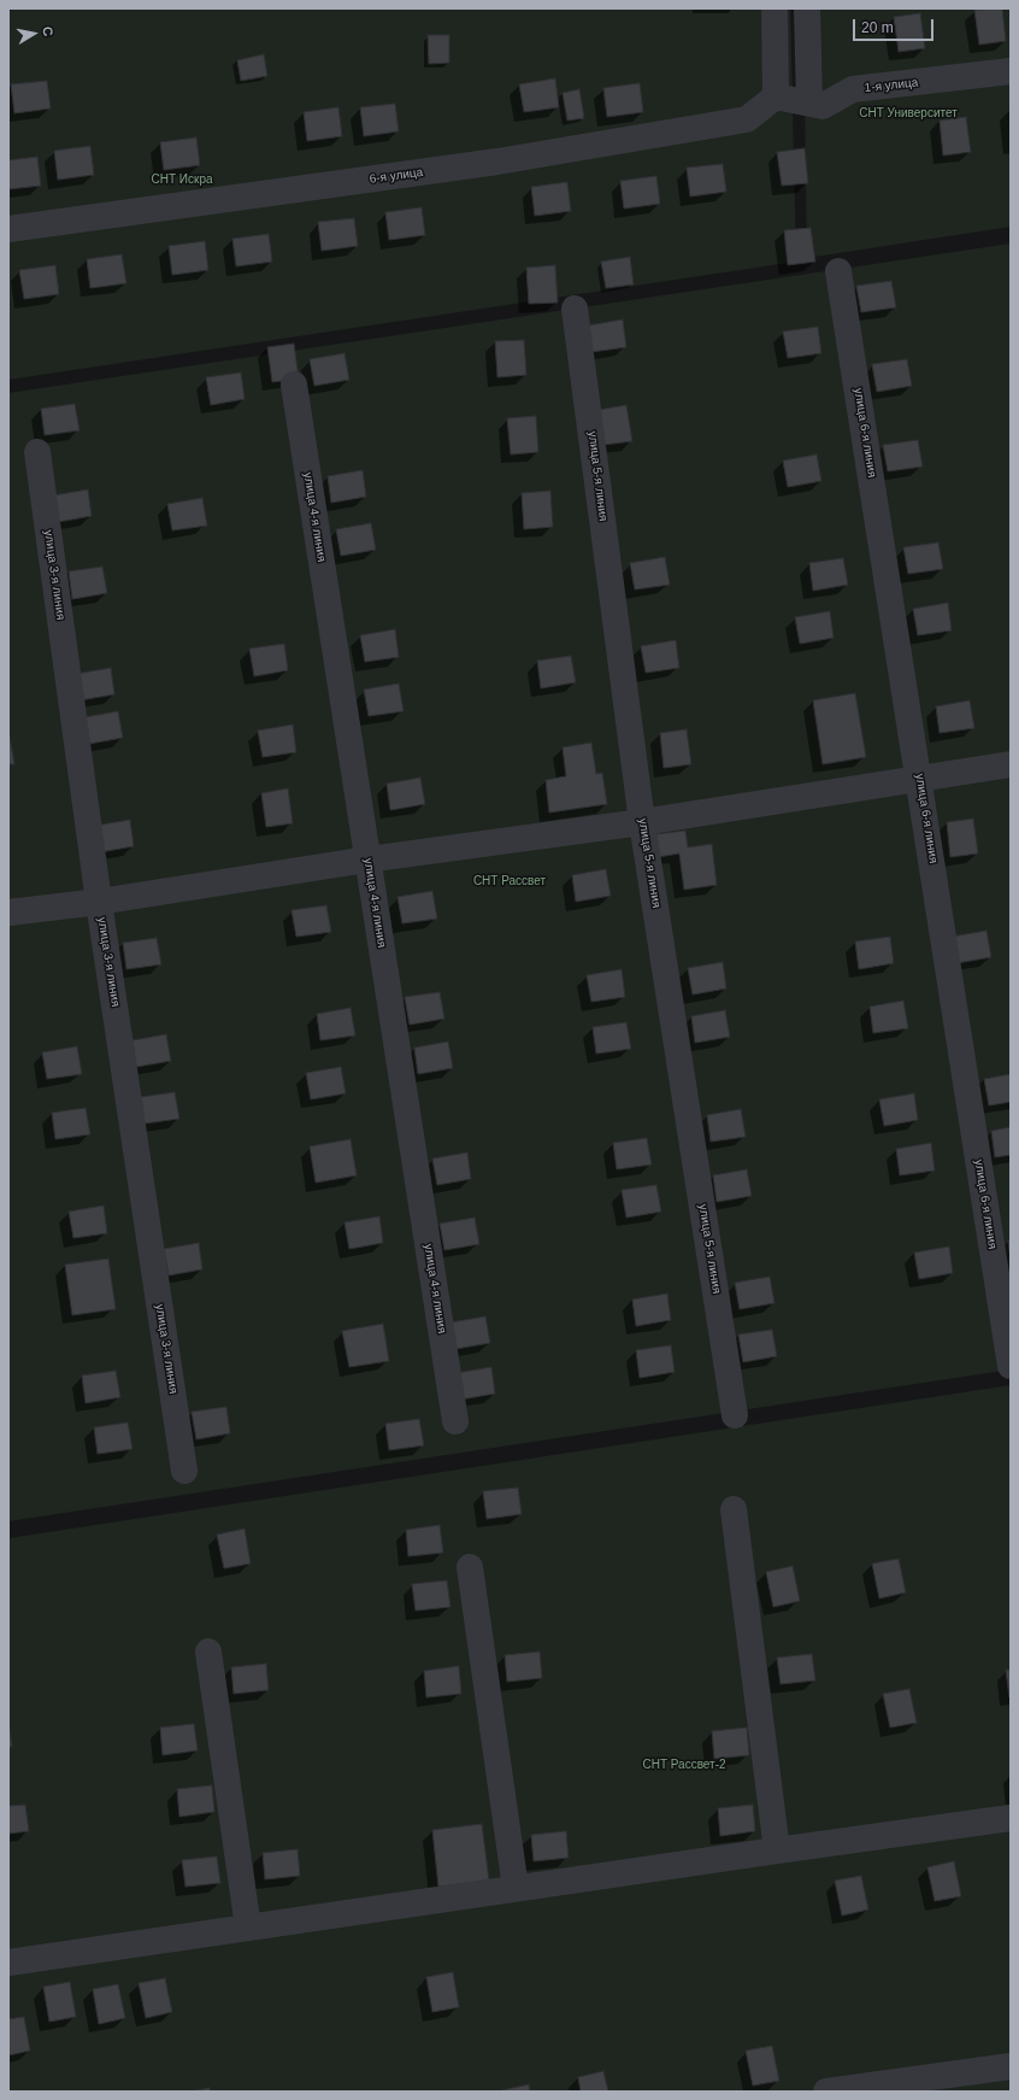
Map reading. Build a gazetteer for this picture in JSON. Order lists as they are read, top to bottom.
{
  "streets": {
    "street": [
      "1-я улица",
      "6-я улица",
      "улица 6-я линия",
      "улица 5-я линия",
      "улица 4-я линия",
      "улица 3-я линия"
    ]
  },
  "crossings": [
    ["1-я улица", "6-я улица"]
  ],
  "parks": [
    "СНТ Университет",
    "СНТ Искра",
    "СНТ Рассвет",
    "СНТ Рассвет-2"
  ],
  "scale_bar": "20 m",
  "north": "right"
}
